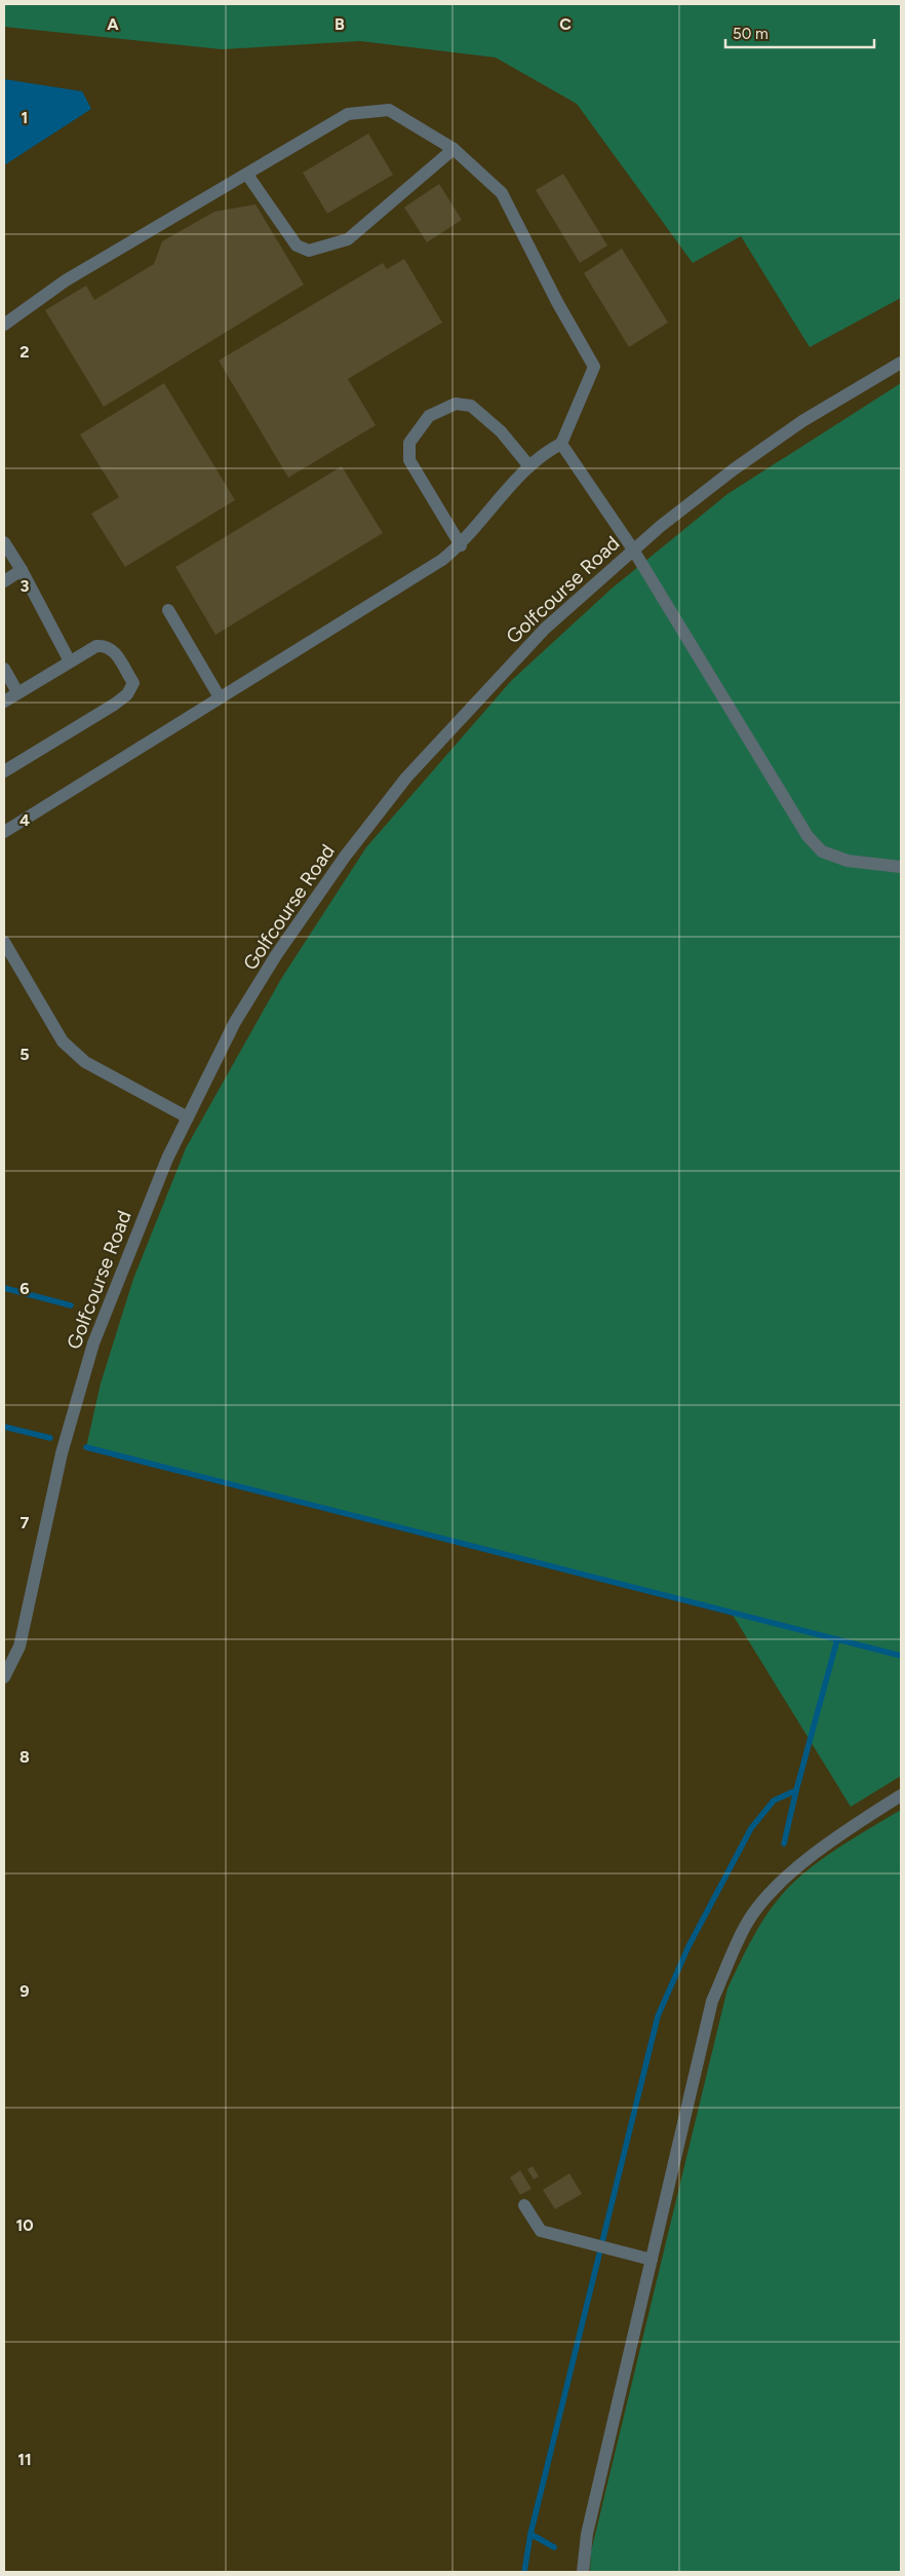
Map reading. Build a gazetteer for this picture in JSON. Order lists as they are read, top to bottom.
{
  "streets": {
    "street": ["Golfcourse Road"]
  },
  "scale_bar": "50 m",
  "grid": {
    "columns": ["A", "B", "C"],
    "rows": [
      "1",
      "2",
      "3",
      "4",
      "5",
      "6",
      "7",
      "8",
      "9",
      "10",
      "11"
    ]
  }
}
